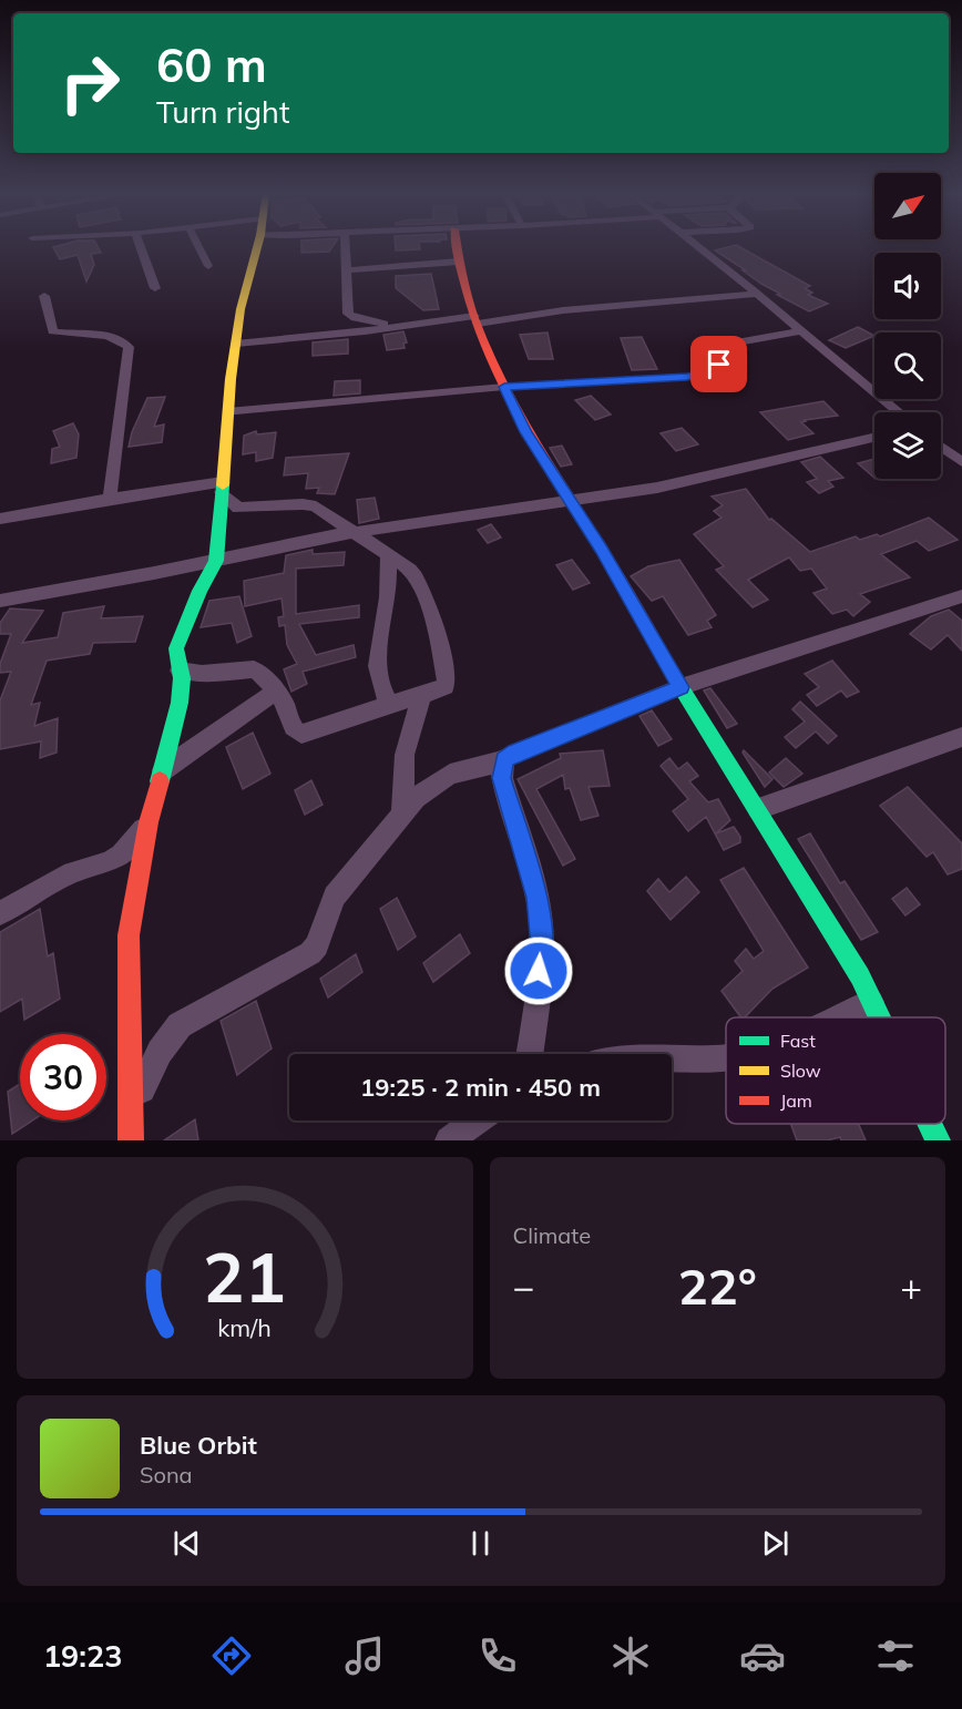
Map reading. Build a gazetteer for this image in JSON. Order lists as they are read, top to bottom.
{
  "legend": ["Fast", "Slow", "Jam"],
  "north": "top right",
  "page": {
    "turn": ["60 m", "Turn right"],
    "limit": "30",
    "trip": "19:25 · 2 min · 450 m",
    "tile": "Climate",
    "heat": ["−", "22°", "+"],
    "song": ["Blue Orbit", "Sona"],
    "tabs": "19:23",
    "gauge": ["21", "km/h"]
  }
}
